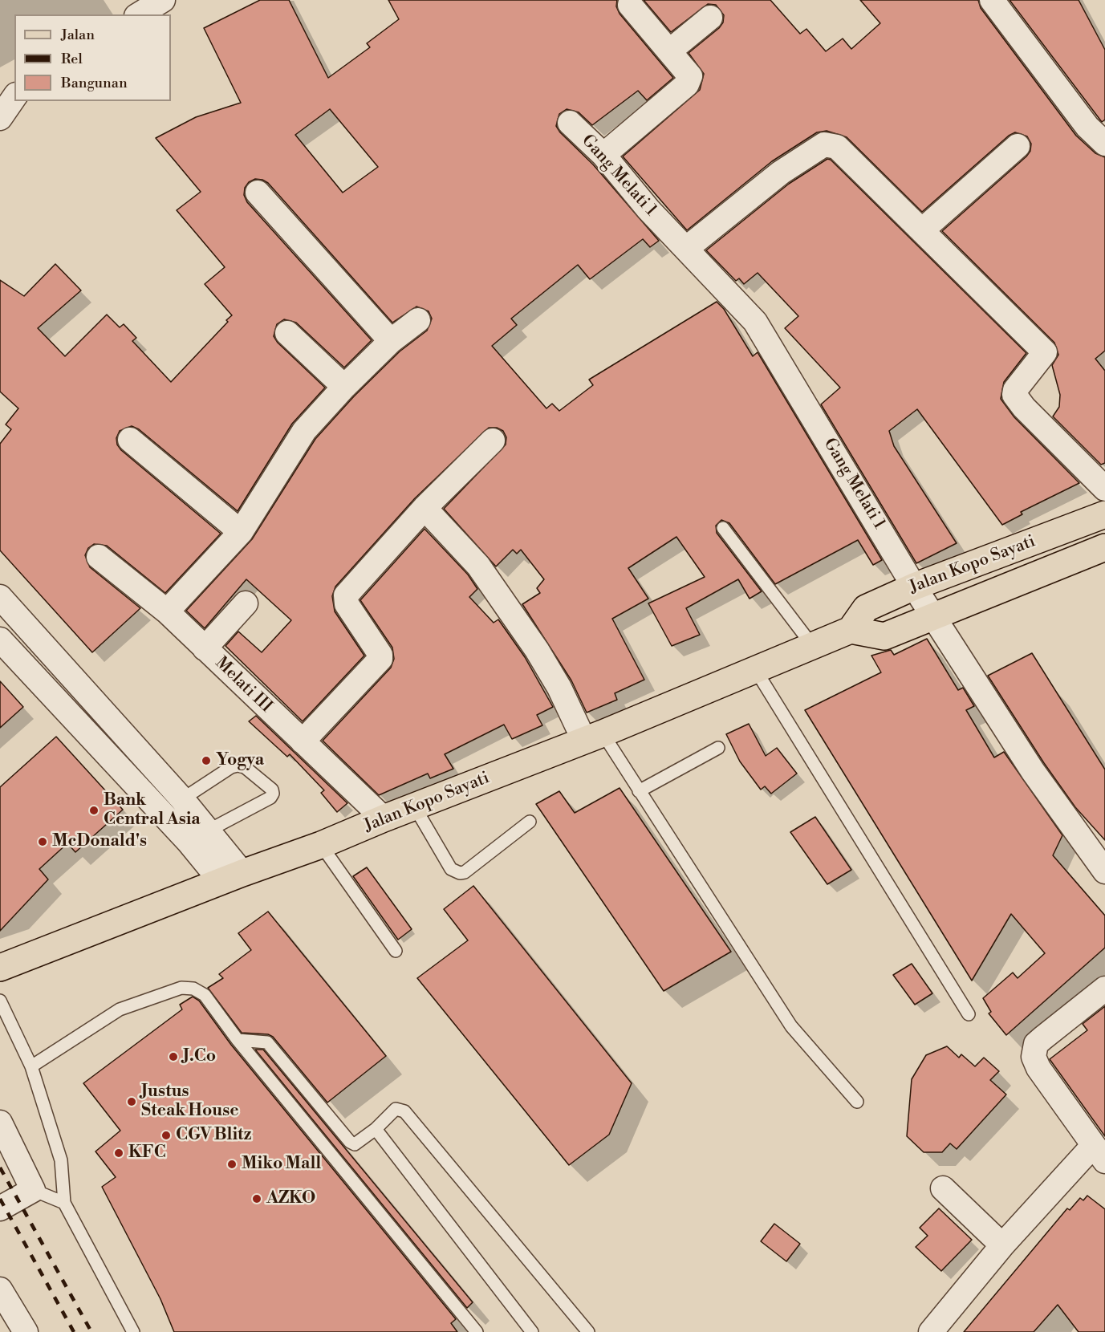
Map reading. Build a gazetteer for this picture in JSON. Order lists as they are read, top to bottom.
{
  "streets": {
    "main road": ["Jalan Kopo Sayati"],
    "street": ["Gang Melati 1", "Melati III"]
  },
  "crossings": [
    ["Gang Melati 1", "Jalan Kopo Sayati"],
    ["Jalan Kopo Sayati", "Melati III"]
  ],
  "places": [
    "Yogya",
    "Bank Central Asia",
    "McDonald's",
    "J.Co",
    "Justus Steak House",
    "CGV Blitz",
    "KFC",
    "Miko Mall",
    "AZKO"
  ],
  "legend": ["Jalan", "Rel", "Bangunan"]
}
